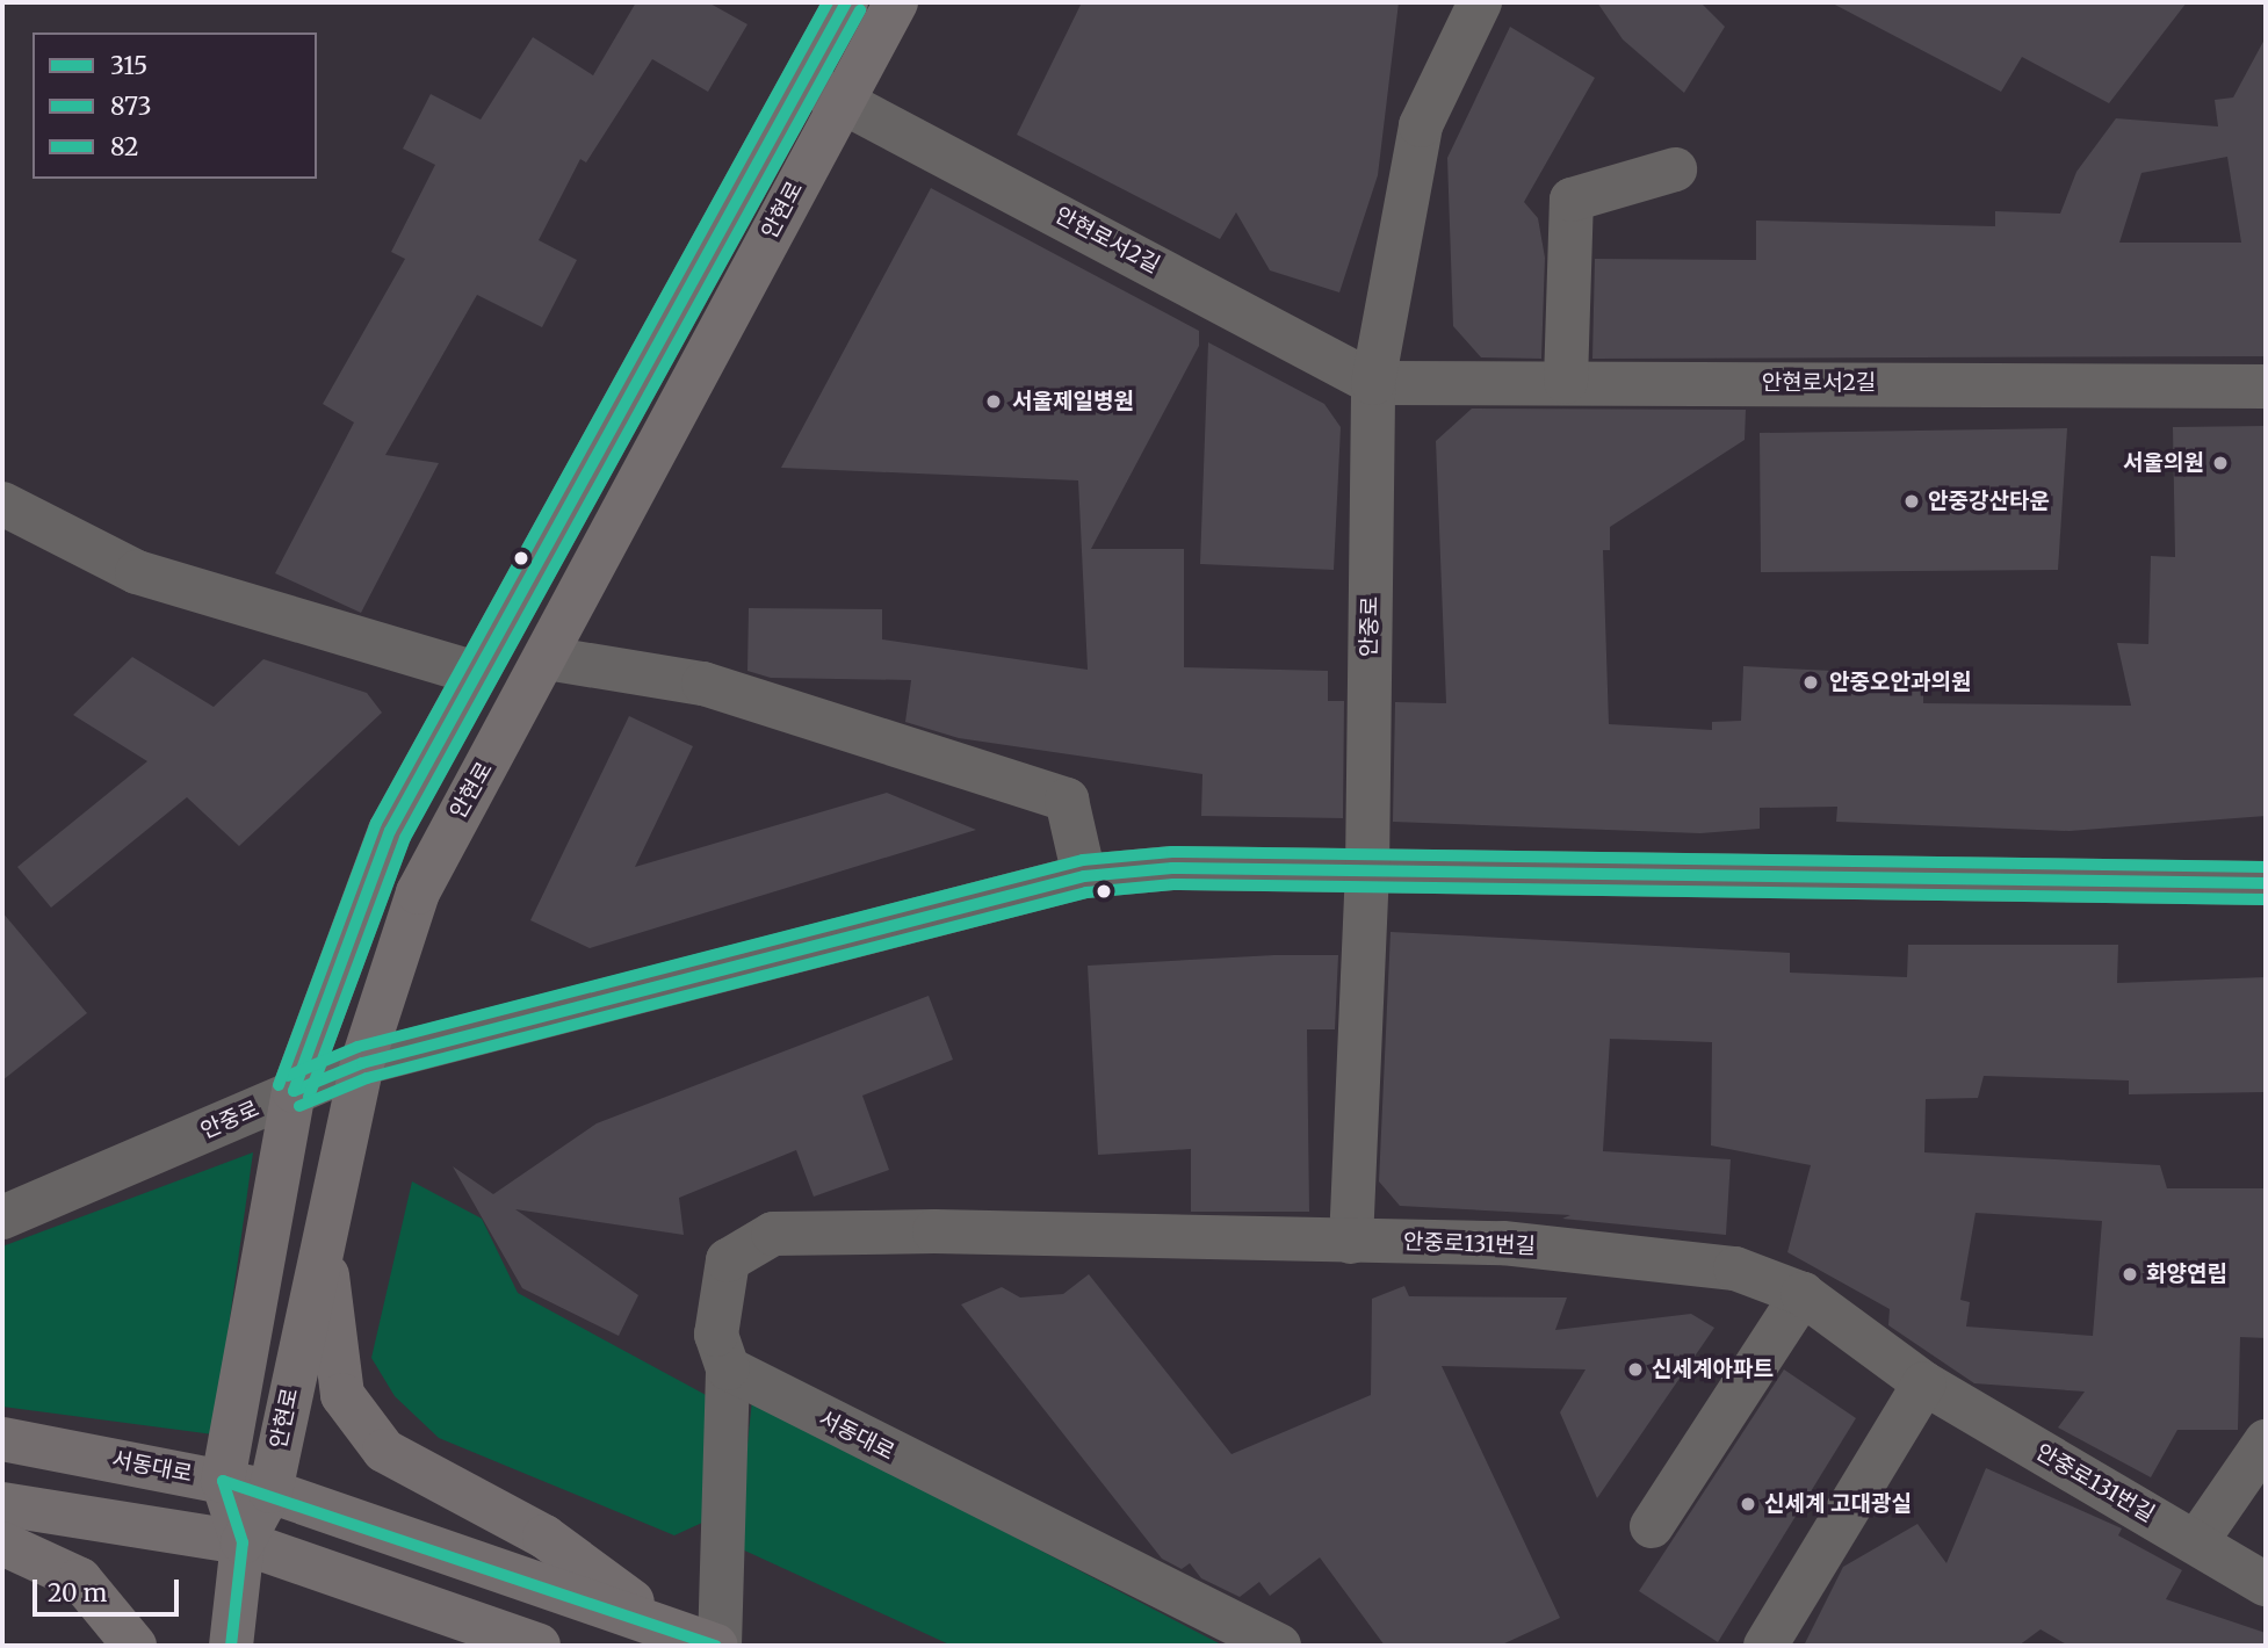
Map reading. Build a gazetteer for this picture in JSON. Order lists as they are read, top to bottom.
{
  "streets": {
    "main road": ["안현로", "서동대로"],
    "street": ["안현로서2길", "안중로", "안중로131번길"]
  },
  "crossings": [
    ["안현로", "안현로서2길"],
    ["안현로", "안중로"],
    ["안현로", "서동대로"],
    ["안현로서2길", "안중로"],
    ["안중로131번길", "서동대로"]
  ],
  "places": [
    "서울제일병원",
    "서울의원",
    "안중강산타운",
    "안중오안과의원",
    "화양연립",
    "신세계아파트",
    "신세계 고대광실"
  ],
  "lines": ["transit line 315", "transit line 82", "transit line 873"],
  "legend": ["315", "873", "82"],
  "scale_bar": "20 m"
}
